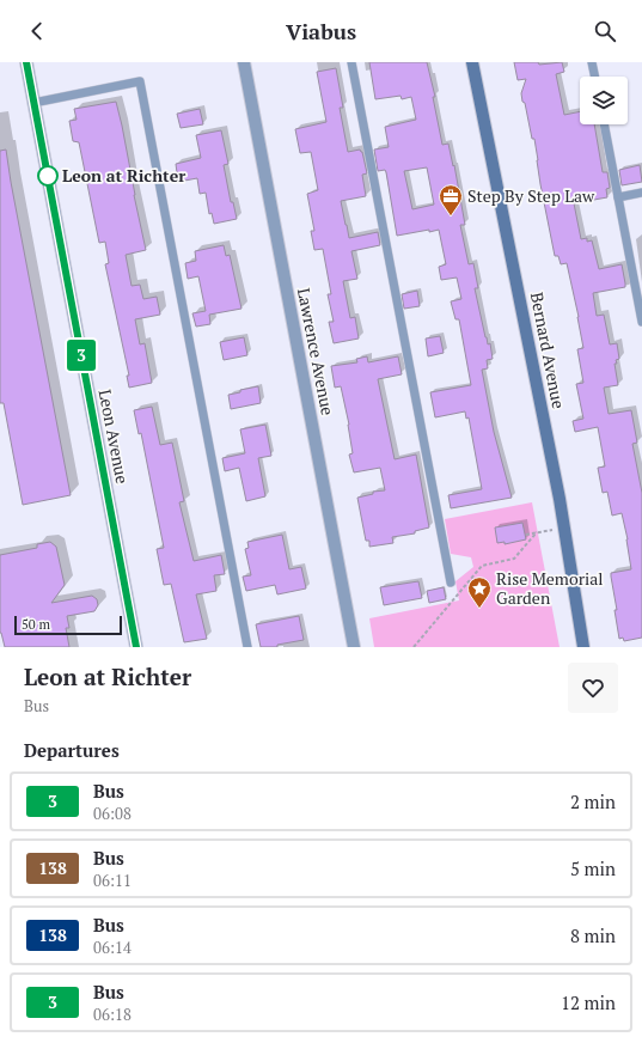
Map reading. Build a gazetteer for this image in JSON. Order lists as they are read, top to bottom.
{
  "streets": {
    "street": ["Bernard Avenue", "Lawrence Avenue", "Leon Avenue"]
  },
  "places": {
    "other": ["Leon at Richter"],
    "office": ["Step By Step Law"],
    "place": ["Rise Memorial Garden"]
  },
  "lines": ["bus line 3"],
  "scale_bar": "50 m",
  "page": {
    "header": "Viabus",
    "on_map": "3",
    "scale": "50 m",
    "heading": [
      ["Leon at Richter", "Bus"],
      "Departures"
    ],
    "list": [
      {
        "mark": "3",
        "name": "Bus",
        "note": "06:08",
        "value": "2 min"
      },
      {
        "mark": "138",
        "name": "Bus",
        "note": "06:11",
        "value": "5 min"
      },
      {
        "mark": "138",
        "name": "Bus",
        "note": "06:14",
        "value": "8 min"
      },
      {
        "mark": "3",
        "name": "Bus",
        "note": "06:18",
        "value": "12 min"
      }
    ]
  }
}
